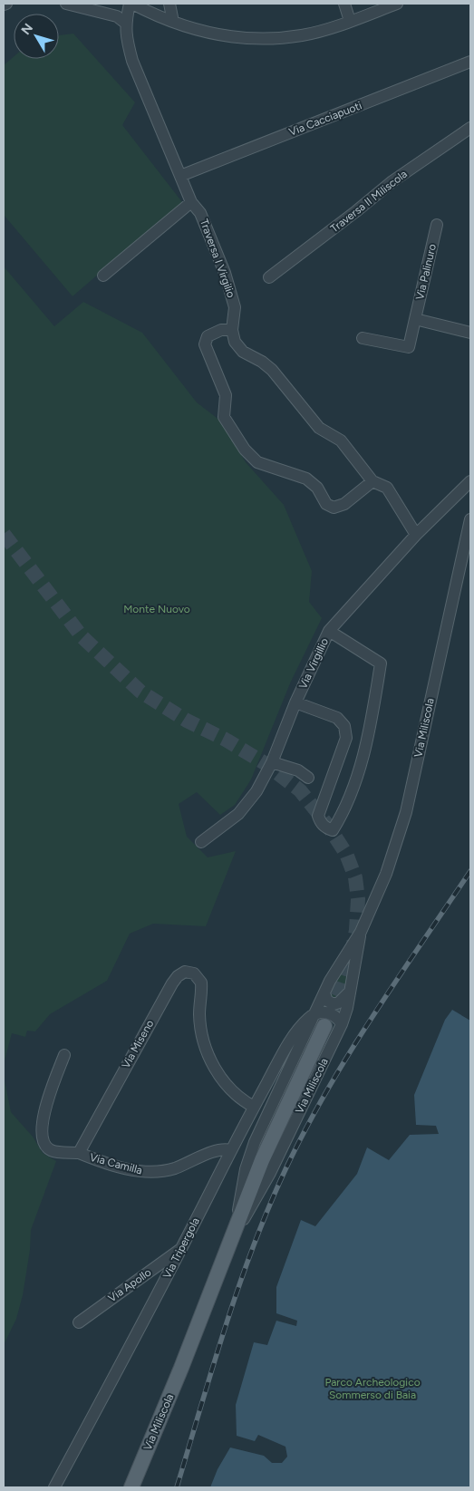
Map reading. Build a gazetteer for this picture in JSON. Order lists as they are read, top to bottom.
{
  "streets": {
    "main road": ["Via Miliscola"],
    "street": [
      "Via Cacciapuoti",
      "Traversa II Miliscola",
      "Traversa I Virgilio",
      "Via Palinuro",
      "Via Virgillio",
      "Via Miseno",
      "Via Camilla",
      "Via Tripergola",
      "Via Apollo"
    ]
  },
  "crossings": [
    ["Via Cacciapuoti", "Traversa I Virgilio"],
    ["Via Miliscola", "Via Tripergola"],
    ["Via Miseno", "Via Camilla"],
    ["Via Miseno", "Via Tripergola"],
    ["Via Camilla", "Via Tripergola"],
    ["Via Tripergola", "Via Apollo"]
  ],
  "parks": ["Monte Nuovo", "Parco Archeologico Sommerso di Baia"],
  "north": "top left"
}
